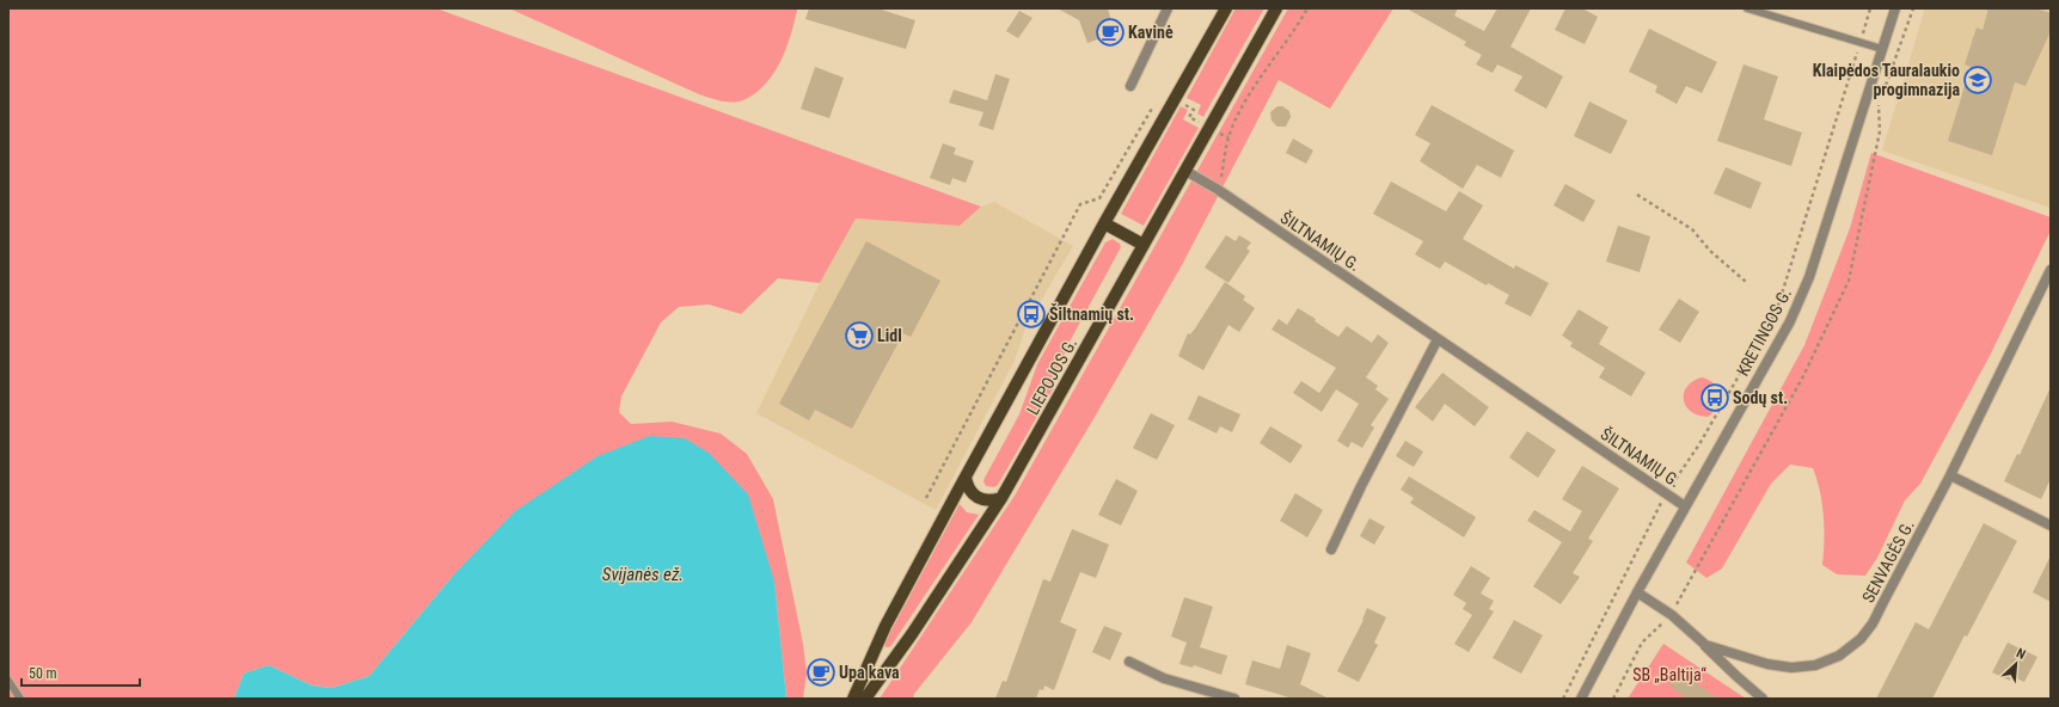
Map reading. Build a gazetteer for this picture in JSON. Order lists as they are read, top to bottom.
{
  "streets": {
    "main road": ["LIEPOJOS G."],
    "street": ["ŠILTNAMIŲ G.", "KRETINGOS G.", "SENVAGĖS G."]
  },
  "crossings": [
    ["ŠILTNAMIŲ G.", "KRETINGOS G."],
    ["ŠILTNAMIŲ G.", "LIEPOJOS G."],
    ["KRETINGOS G.", "SENVAGĖS G."]
  ],
  "water": ["Svijanės ež."],
  "parks": ["SB „Baltija“"],
  "places": {
    "cafe": ["Kavinė", "Upa kava"],
    "school or university": ["Klaipėdos Tauralaukio progimnazija"],
    "bus stop": ["Šiltnamių st.", "Sodų st."],
    "supermarket": ["Lidl"]
  },
  "scale_bar": "50 m",
  "north": "top right"
}
